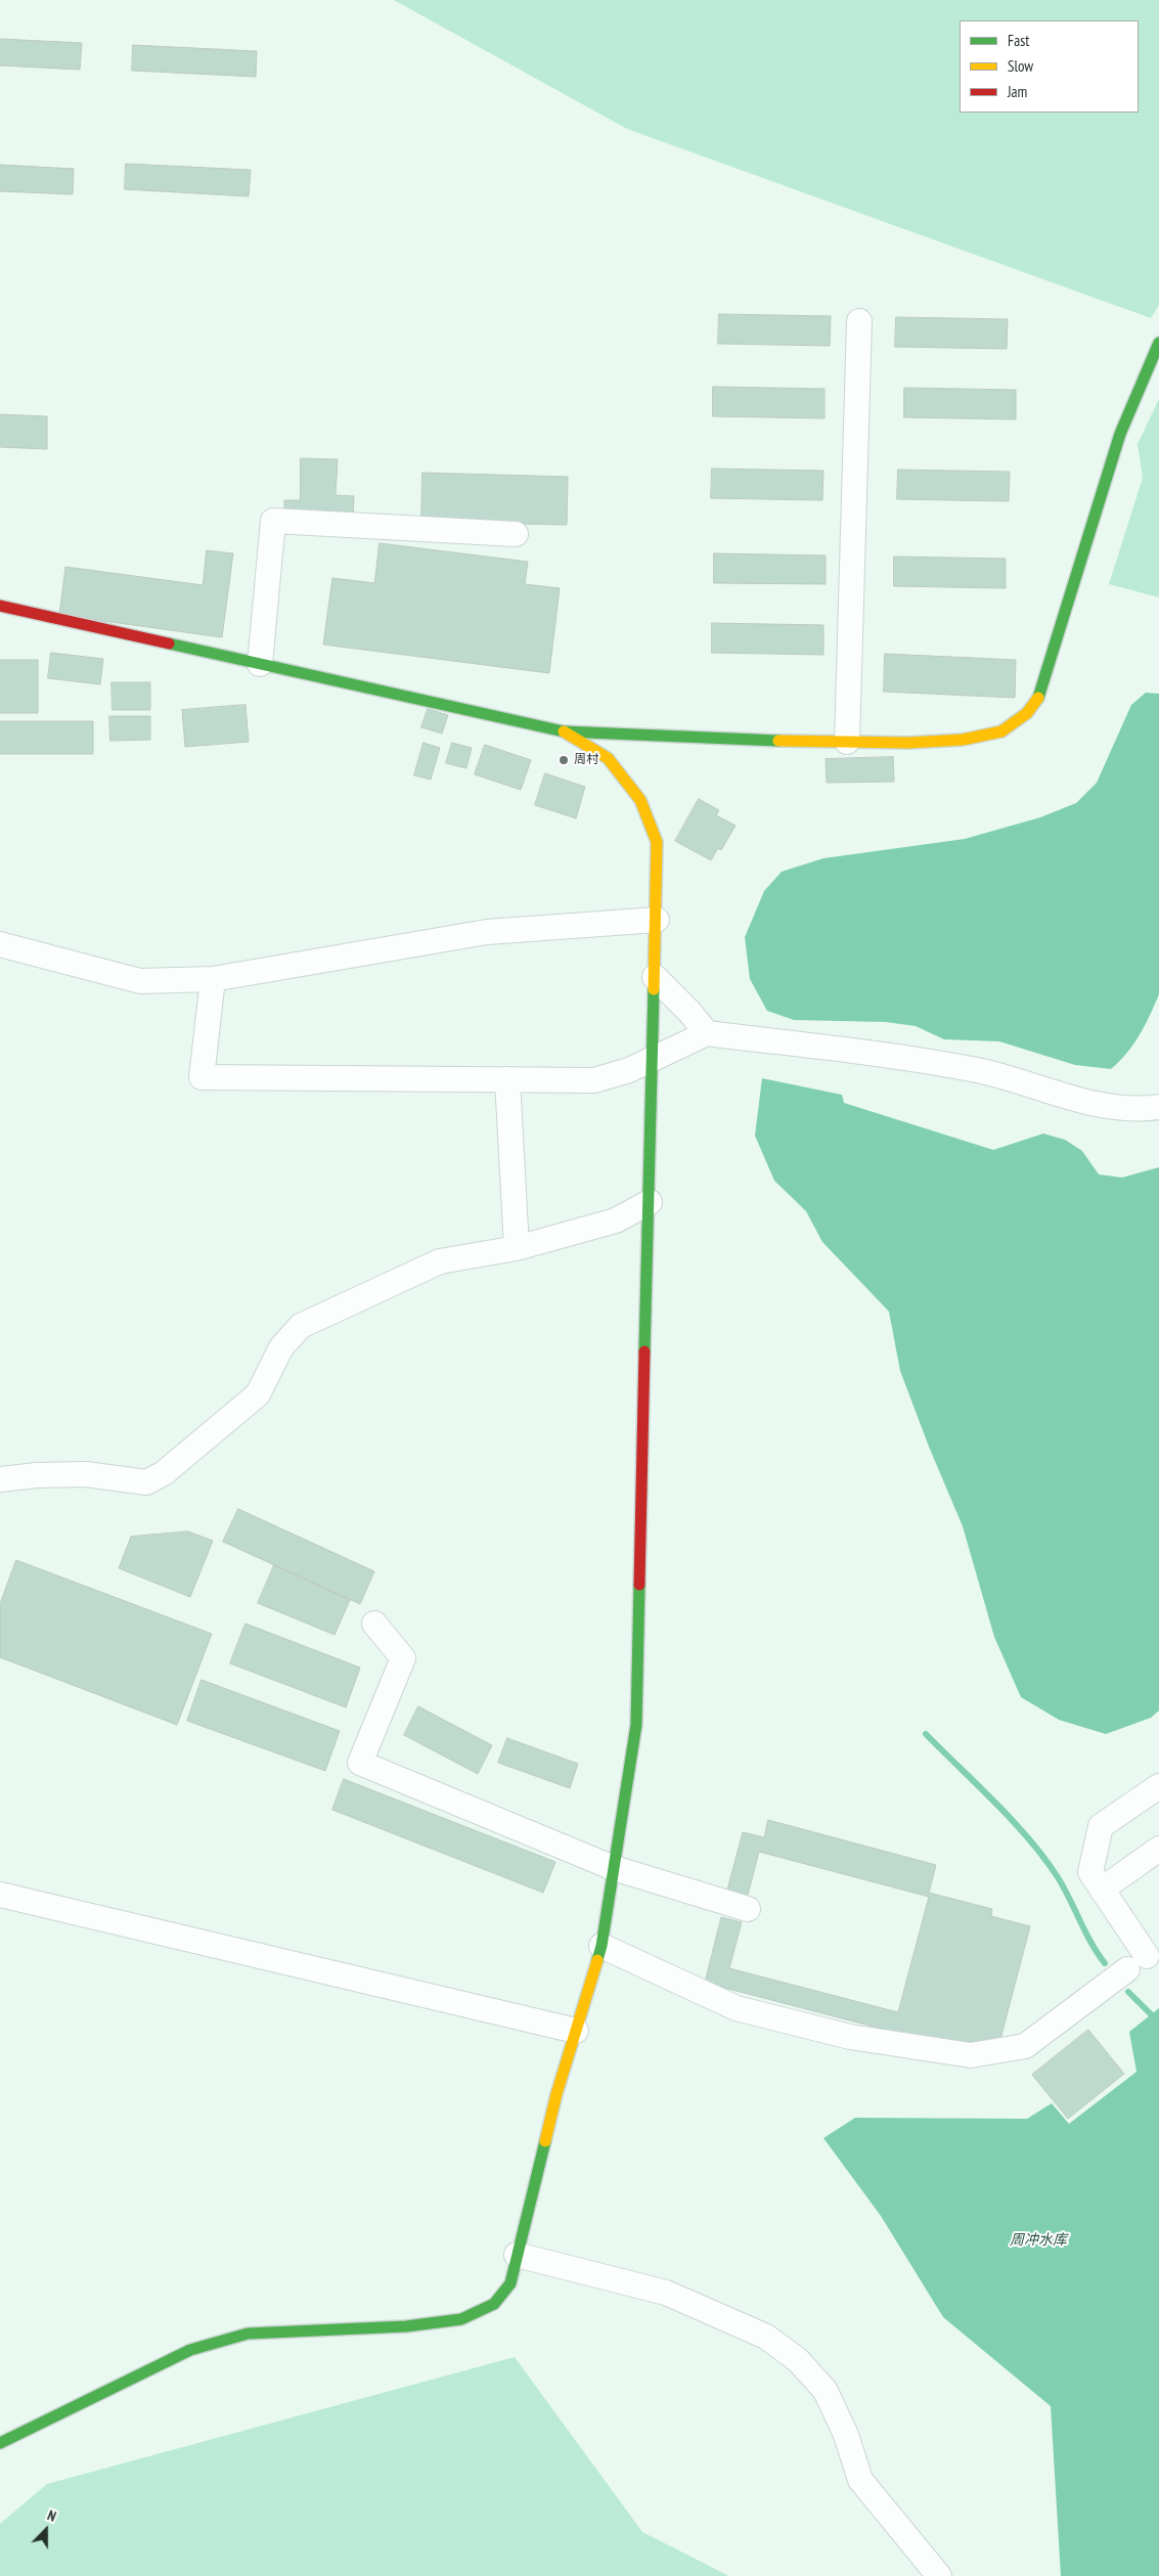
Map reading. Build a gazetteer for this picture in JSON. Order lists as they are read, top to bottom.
{
  "water": ["周冲水库"],
  "places": ["周村"],
  "legend": ["Fast", "Slow", "Jam"],
  "north": "top"
}
